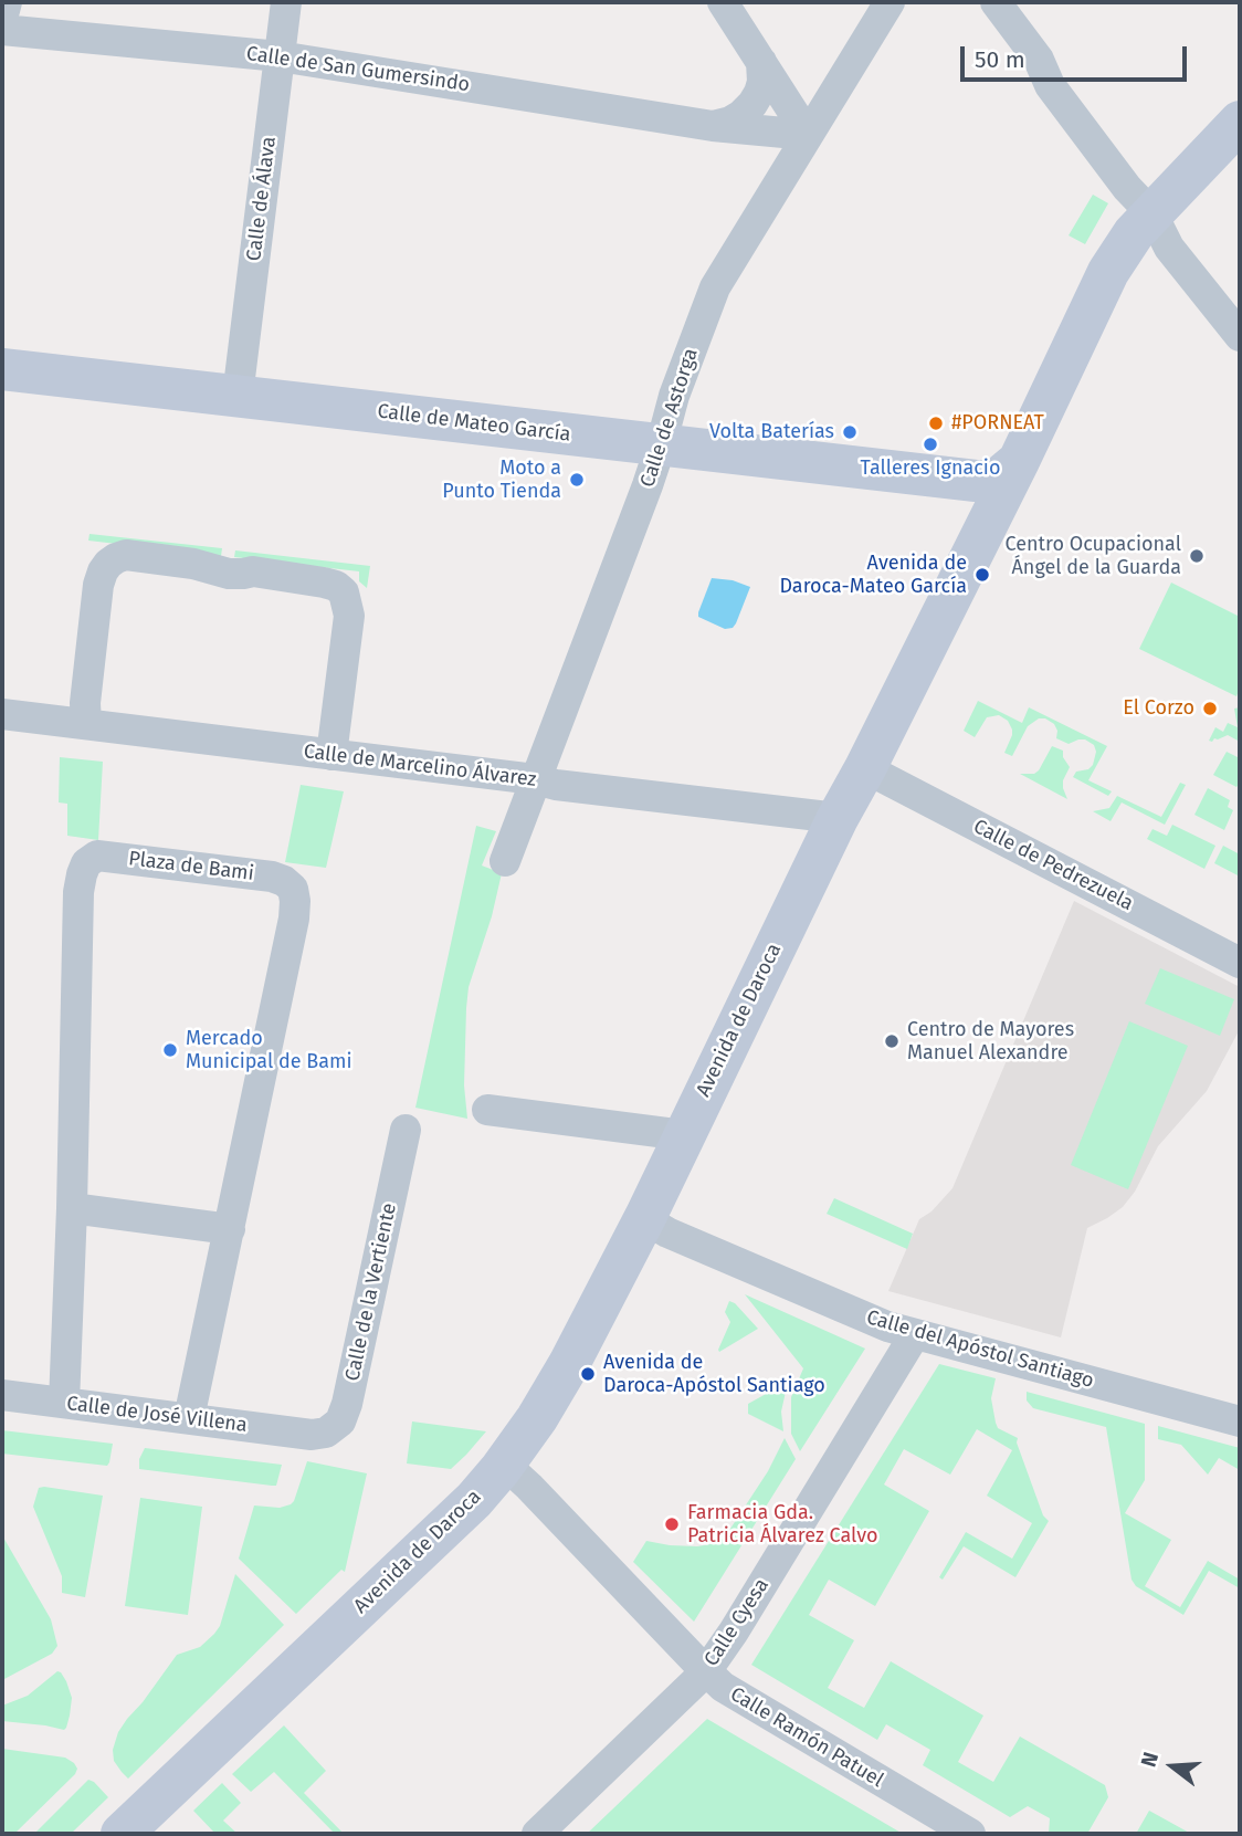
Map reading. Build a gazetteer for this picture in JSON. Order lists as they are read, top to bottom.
{
  "streets": {
    "main road": ["Calle de Mateo García", "Avenida de Daroca"],
    "street": [
      "Calle de San Gumersindo",
      "Calle de Álava",
      "Calle de Astorga",
      "Calle de Marcelino Álvarez",
      "Calle de Pedrezuela",
      "Plaza de Bami",
      "Calle de la Vertiente",
      "Calle del Apóstol Santiago",
      "Calle de José Villena",
      "Calle Cyesa",
      "Calle Ramón Patuel"
    ]
  },
  "crossings": [
    ["Calle de San Gumersindo", "Calle de Álava"],
    ["Calle de San Gumersindo", "Calle de Astorga"],
    ["Calle de Álava", "Calle de Mateo García"],
    ["Calle de Astorga", "Calle de Mateo García"],
    ["Calle de Astorga", "Calle de Marcelino Álvarez"],
    ["Calle de Mateo García", "Avenida de Daroca"],
    ["Calle de Marcelino Álvarez", "Avenida de Daroca"],
    ["Calle de Pedrezuela", "Avenida de Daroca"],
    ["Plaza de Bami", "Calle de José Villena"],
    ["Avenida de Daroca", "Calle del Apóstol Santiago"],
    ["Avenida de Daroca", "Calle Ramón Patuel"],
    ["Calle de la Vertiente", "Calle de José Villena"],
    ["Calle del Apóstol Santiago", "Calle Cyesa"],
    ["Calle Cyesa", "Calle Ramón Patuel"]
  ],
  "places": [
    "#PORNEAT",
    "Volta Baterías",
    "Talleres Ignacio",
    "Moto a Punto Tienda",
    "Centro Ocupacional Ángel de la Guarda",
    "Avenida de Daroca-Mateo García",
    "El Corzo",
    "Centro de Mayores Manuel Alexandre",
    "Mercado Municipal de Bami",
    "Avenida de Daroca-Apóstol Santiago",
    "Farmacia Gda. Patricia Álvarez Calvo"
  ],
  "scale_bar": "50 m",
  "north": "left"
}
